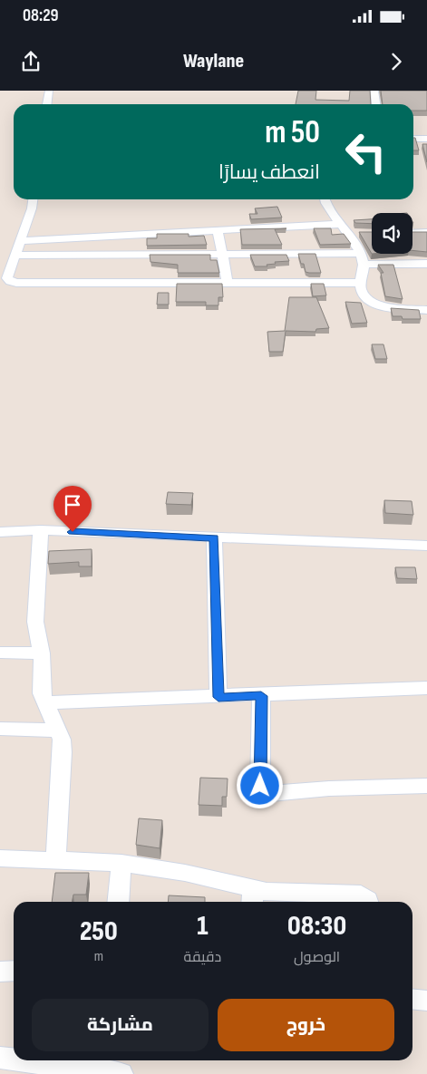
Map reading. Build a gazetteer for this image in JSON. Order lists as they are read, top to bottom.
{
  "page": {
    "status": "08:29",
    "header": "Waylane",
    "turn": ["50 m", "انعطف يسارًا"],
    "eta": [
      "08:30",
      "الوصول",
      "1",
      "دقيقة",
      "250",
      "m"
    ],
    "buttons": ["خروج", "مشاركة"]
  }
}
